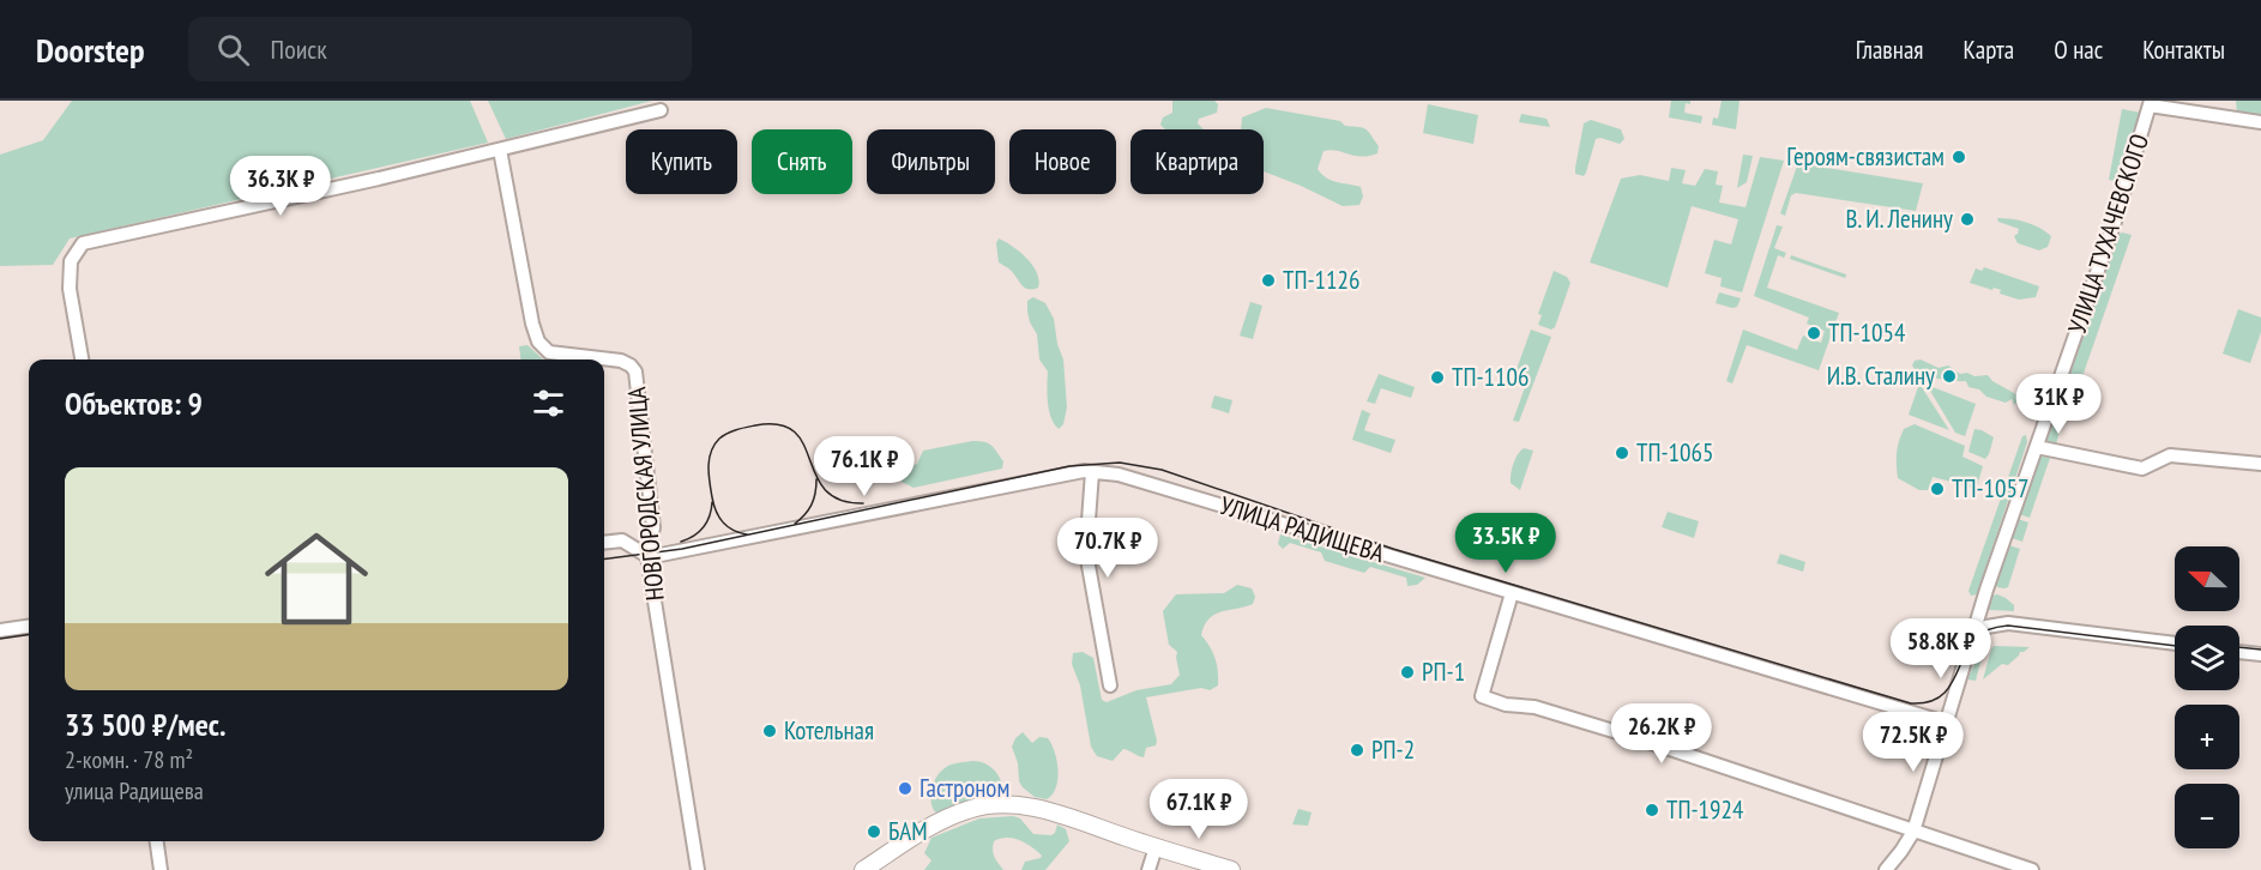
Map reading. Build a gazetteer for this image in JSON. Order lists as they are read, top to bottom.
{
  "streets": {
    "street": ["УЛИЦА ТУХАЧЕВСКОГО", "НОВГОРОДСКАЯ УЛИЦА", "УЛИЦА РАДИЩЕВА"]
  },
  "crossings": [
    ["НОВГОРОДСКАЯ УЛИЦА", "УЛИЦА РАДИЩЕВА"]
  ],
  "places": [
    "Героям-связистам",
    "В. И. Ленину",
    "ТП-1126",
    "ТП-1054",
    "И.В. Сталину",
    "ТП-1106",
    "ТП-1065",
    "ТП-1057",
    "РП-1",
    "Котельная",
    "РП-2",
    "Гастроном",
    "ТП-1924",
    "БАМ"
  ],
  "north": "left",
  "page": {
    "header": "Doorstep",
    "search": "Поиск",
    "nav": [
      "Главная",
      "Карта",
      "О нас",
      "Контакты"
    ],
    "chip": [
      "Купить",
      "Снять",
      "Фильтры",
      "Новое",
      "Квартира"
    ],
    "price": [
      "36.3K ₽",
      "31K ₽",
      "76.1K ₽",
      "33.5K ₽",
      "70.7K ₽",
      "58.8K ₽",
      "26.2K ₽",
      "72.5K ₽",
      "67.1K ₽"
    ],
    "heading": "Объектов: 9",
    "list": [
      {
        "name": "33 500 ₽/мес.",
        "note": "2-комн. · 78 m² · улица Радищева"
      }
    ],
    "map_buttons": ["+", "−"]
  }
}
